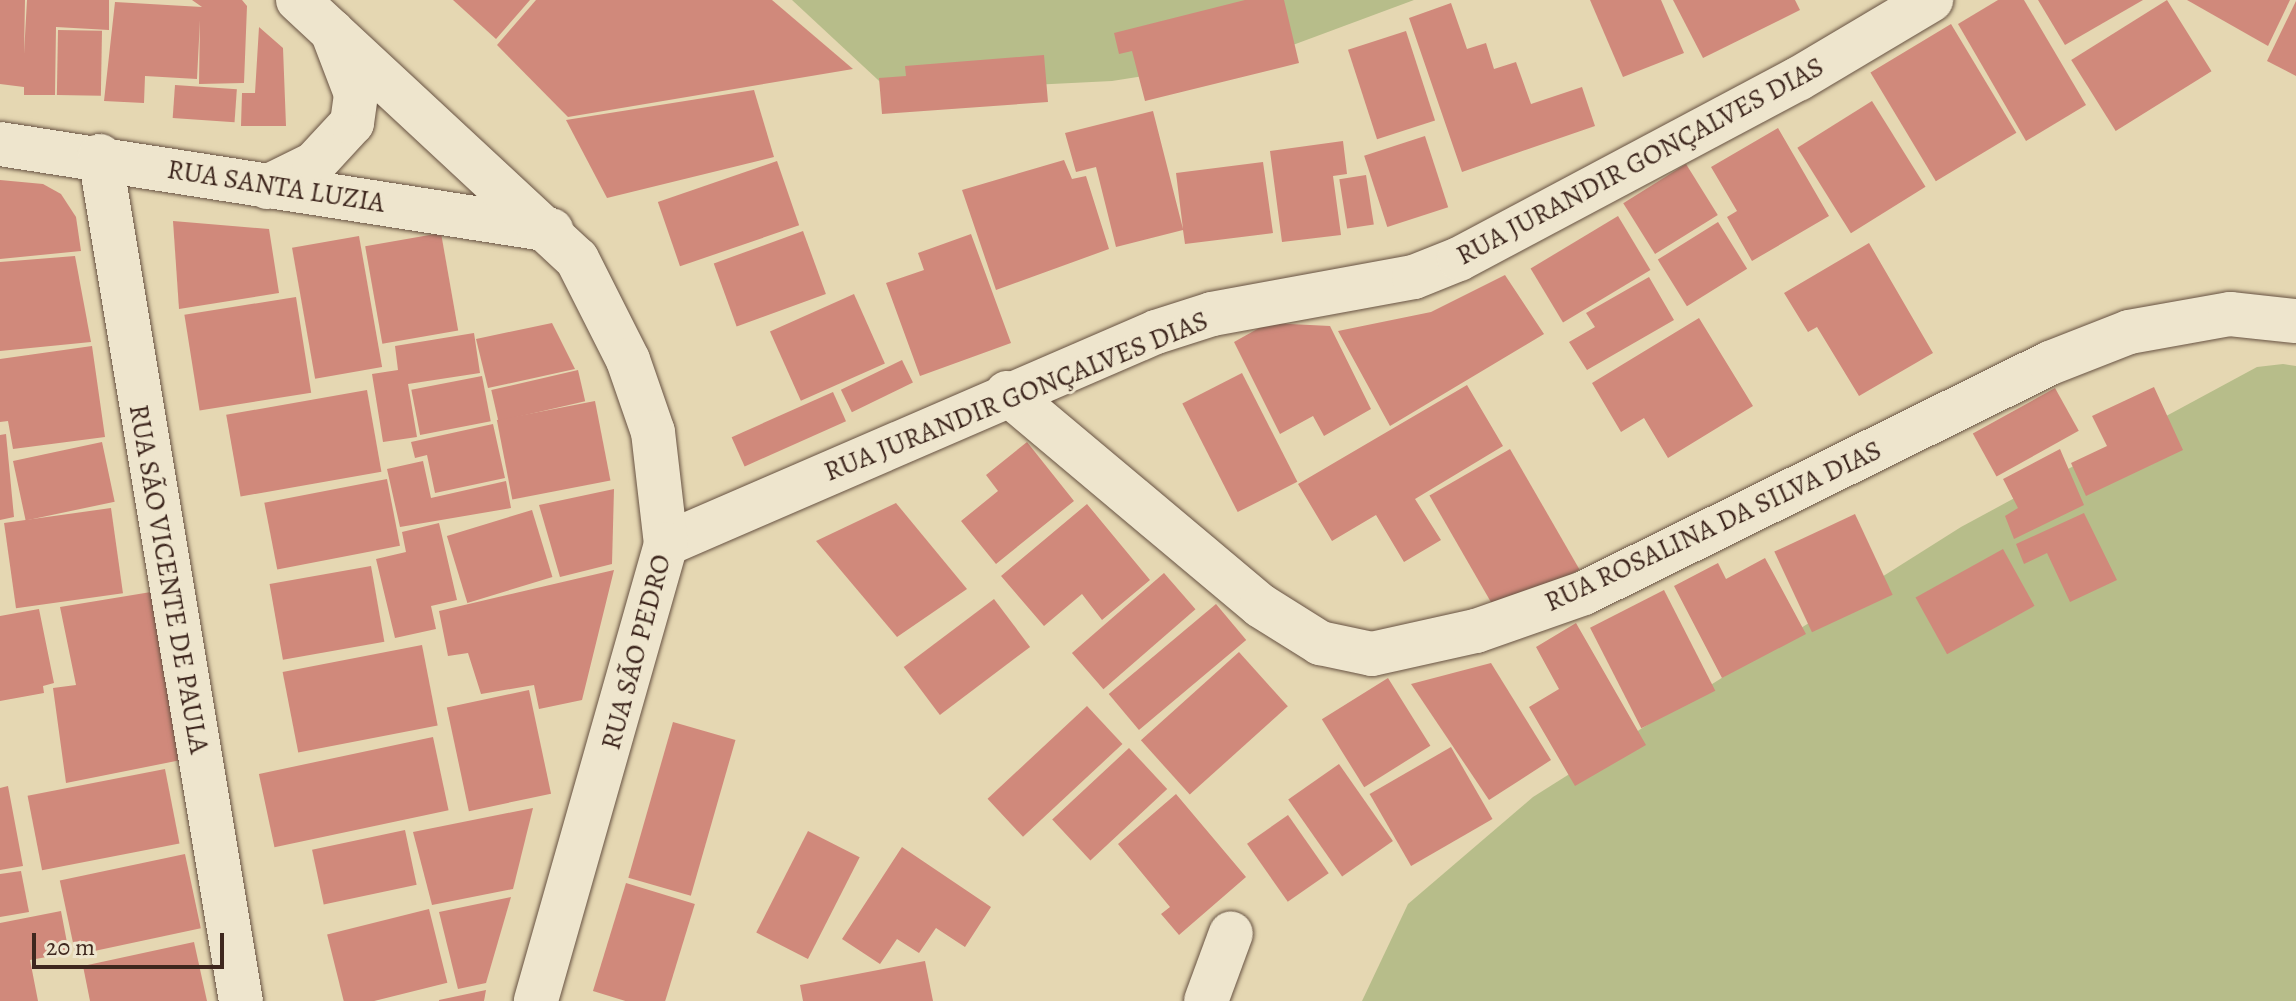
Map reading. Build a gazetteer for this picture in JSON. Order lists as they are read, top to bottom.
{
  "streets": {
    "street": [
      "RUA JURANDIR GONÇALVES DIAS",
      "RUA SANTA LUZIA",
      "RUA ROSALINA DA SILVA DIAS",
      "RUA SÃO VICENTE DE PAULA",
      "RUA SÃO PEDRO"
    ]
  },
  "crossings": [
    ["RUA JURANDIR GONÇALVES DIAS", "RUA ROSALINA DA SILVA DIAS"],
    ["RUA JURANDIR GONÇALVES DIAS", "RUA SÃO PEDRO"],
    ["RUA SANTA LUZIA", "RUA SÃO VICENTE DE PAULA"],
    ["RUA SANTA LUZIA", "RUA SÃO PEDRO"]
  ],
  "scale_bar": "20 m"
}
